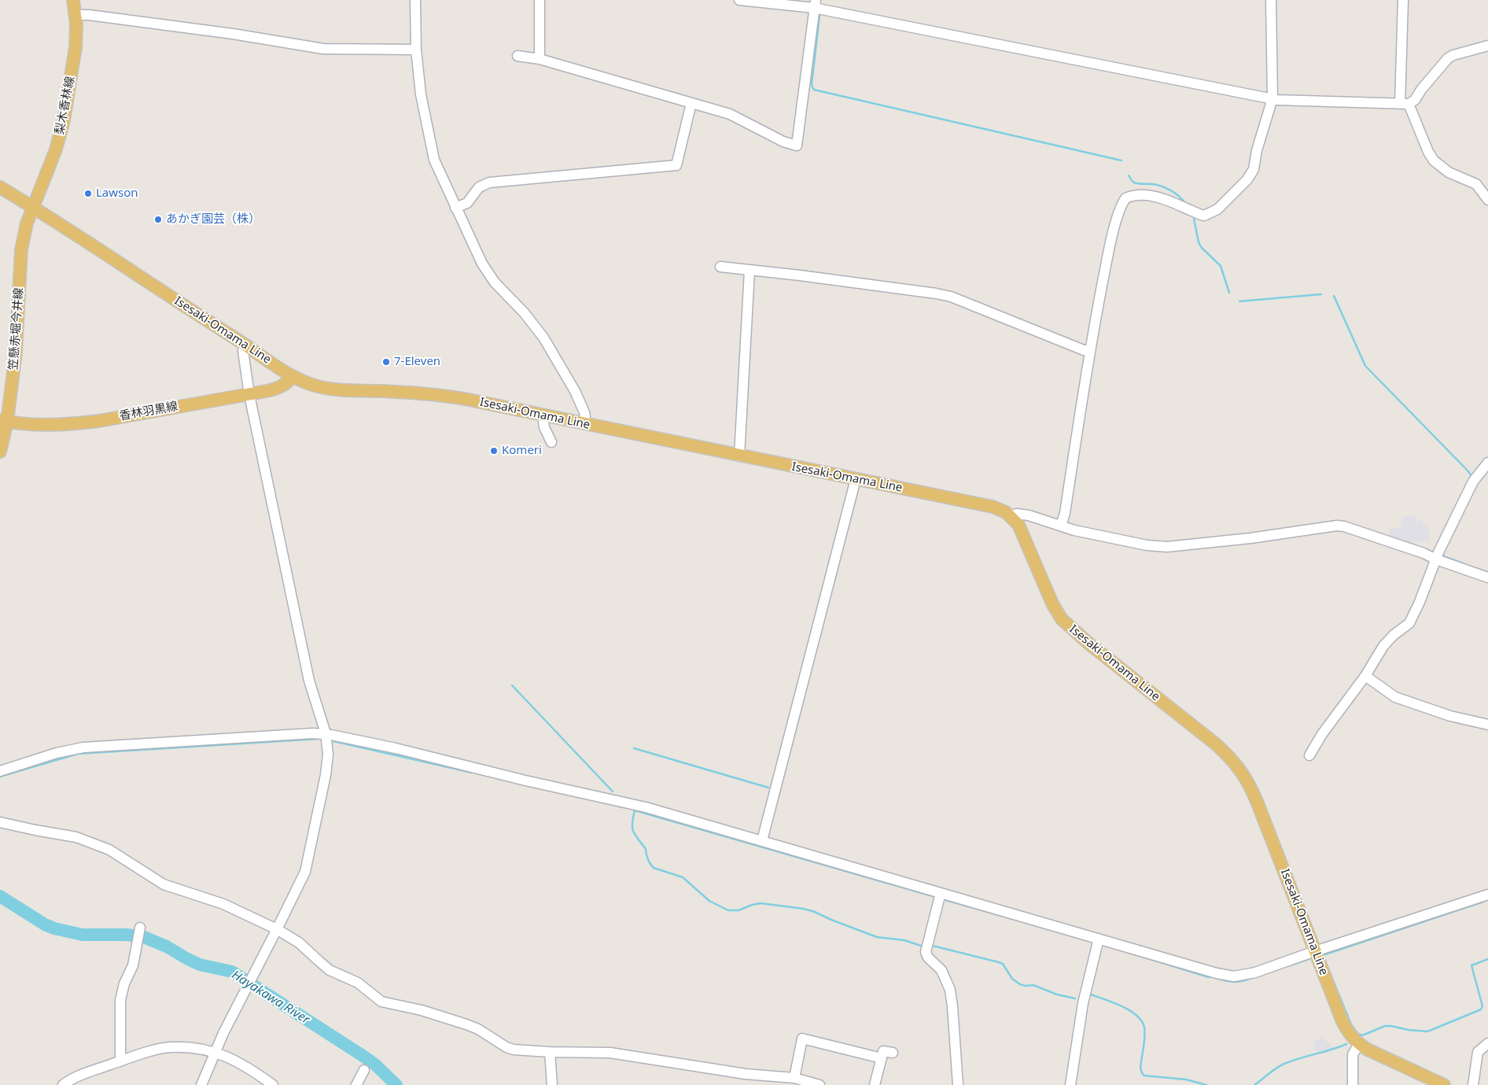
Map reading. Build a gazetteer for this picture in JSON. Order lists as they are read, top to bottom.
{
  "streets": {
    "main road": [
      "梨木香林線",
      "笠懸赤堀今井線",
      "Isesaki-Omama Line",
      "香林羽黒線"
    ]
  },
  "crossings": [
    ["梨木香林線", "笠懸赤堀今井線"],
    ["梨木香林線", "Isesaki-Omama Line"],
    ["笠懸赤堀今井線", "Isesaki-Omama Line"],
    ["笠懸赤堀今井線", "香林羽黒線"],
    ["Isesaki-Omama Line", "香林羽黒線"]
  ],
  "water": ["Hayakawa River"],
  "places": [
    "Lawson",
    "あかぎ園芸（株）",
    "7-Eleven",
    "Komeri"
  ]
}
